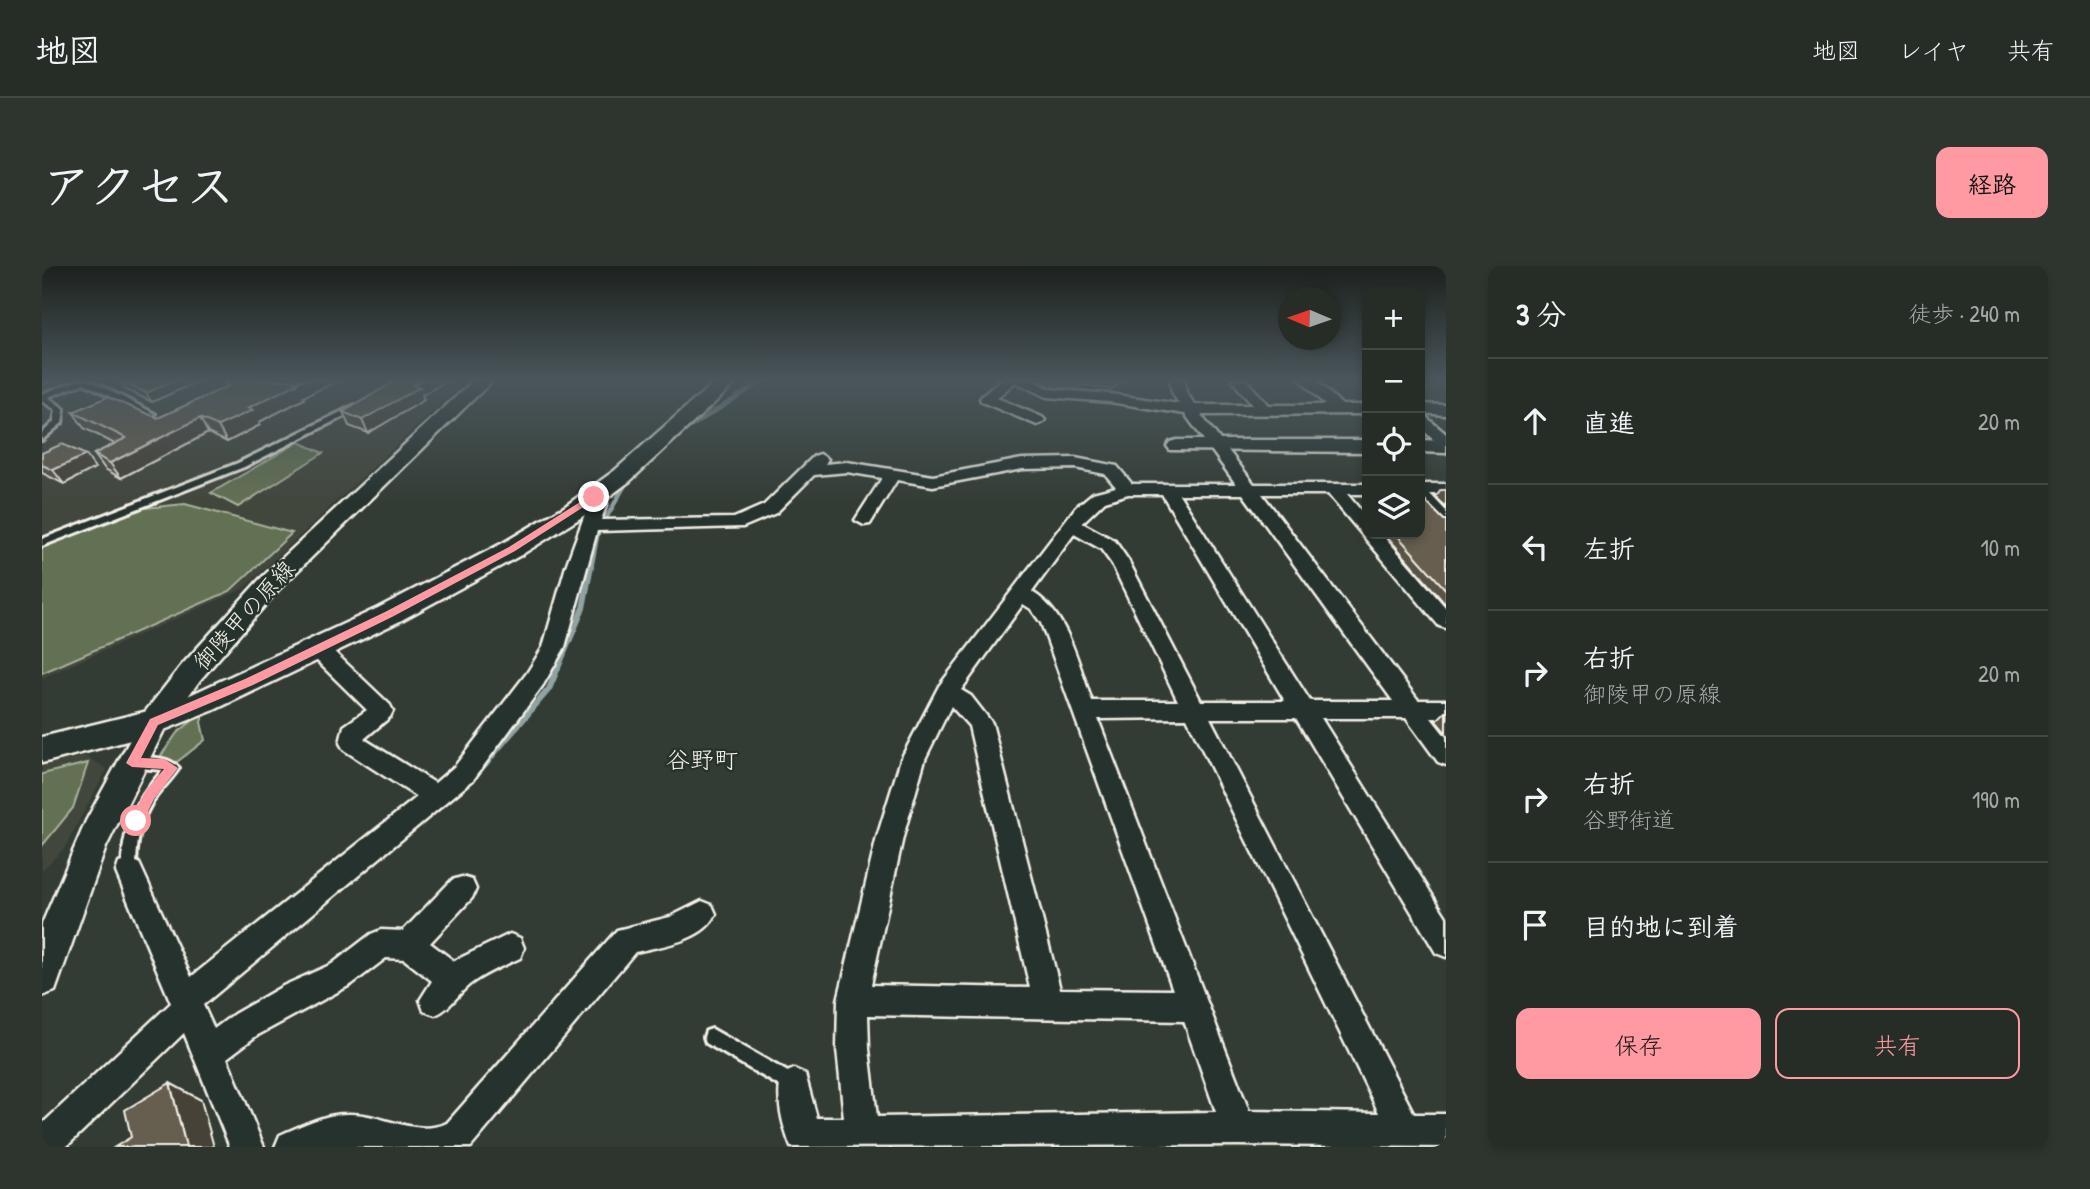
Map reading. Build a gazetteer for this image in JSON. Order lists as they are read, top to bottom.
{
  "streets": {
    "street": ["御陵甲の原線"]
  },
  "districts": ["谷野町"],
  "north": "left",
  "page": {
    "header": "地図",
    "nav": ["地図", "レイヤ", "共有"],
    "title": "アクセス",
    "buttons": [
      "経路",
      ["保存", "共有"]
    ],
    "heading": ["3 分", "徒歩 · 240 m"],
    "map_buttons": ["+", "−"],
    "list": [
      ["直進", "20 m"],
      ["左折", "10 m"],
      ["右折", "御陵甲の原線", "20 m"],
      ["右折", "谷野街道", "190 m"],
      "目的地に到着"
    ]
  }
}
